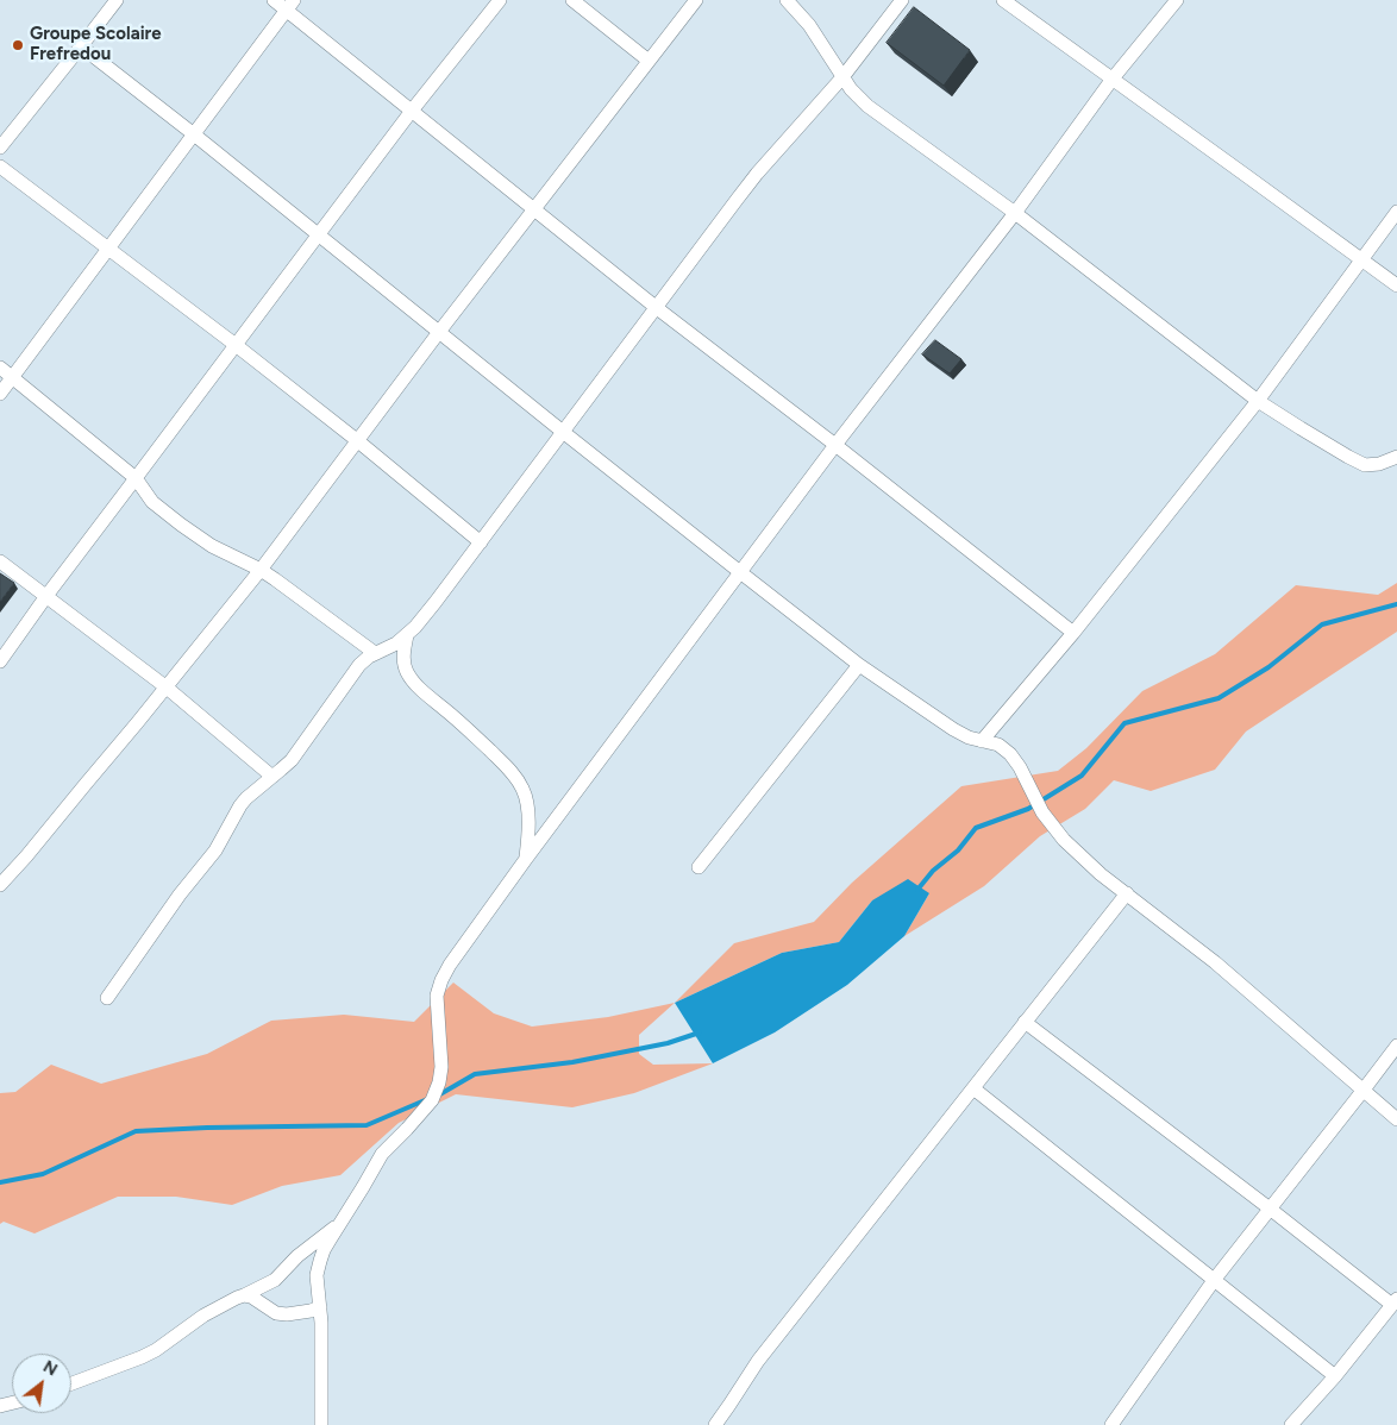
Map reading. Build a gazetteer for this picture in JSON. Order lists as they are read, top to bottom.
{
  "places": ["Groupe Scolaire Frefredou"],
  "north": "top right"
}
